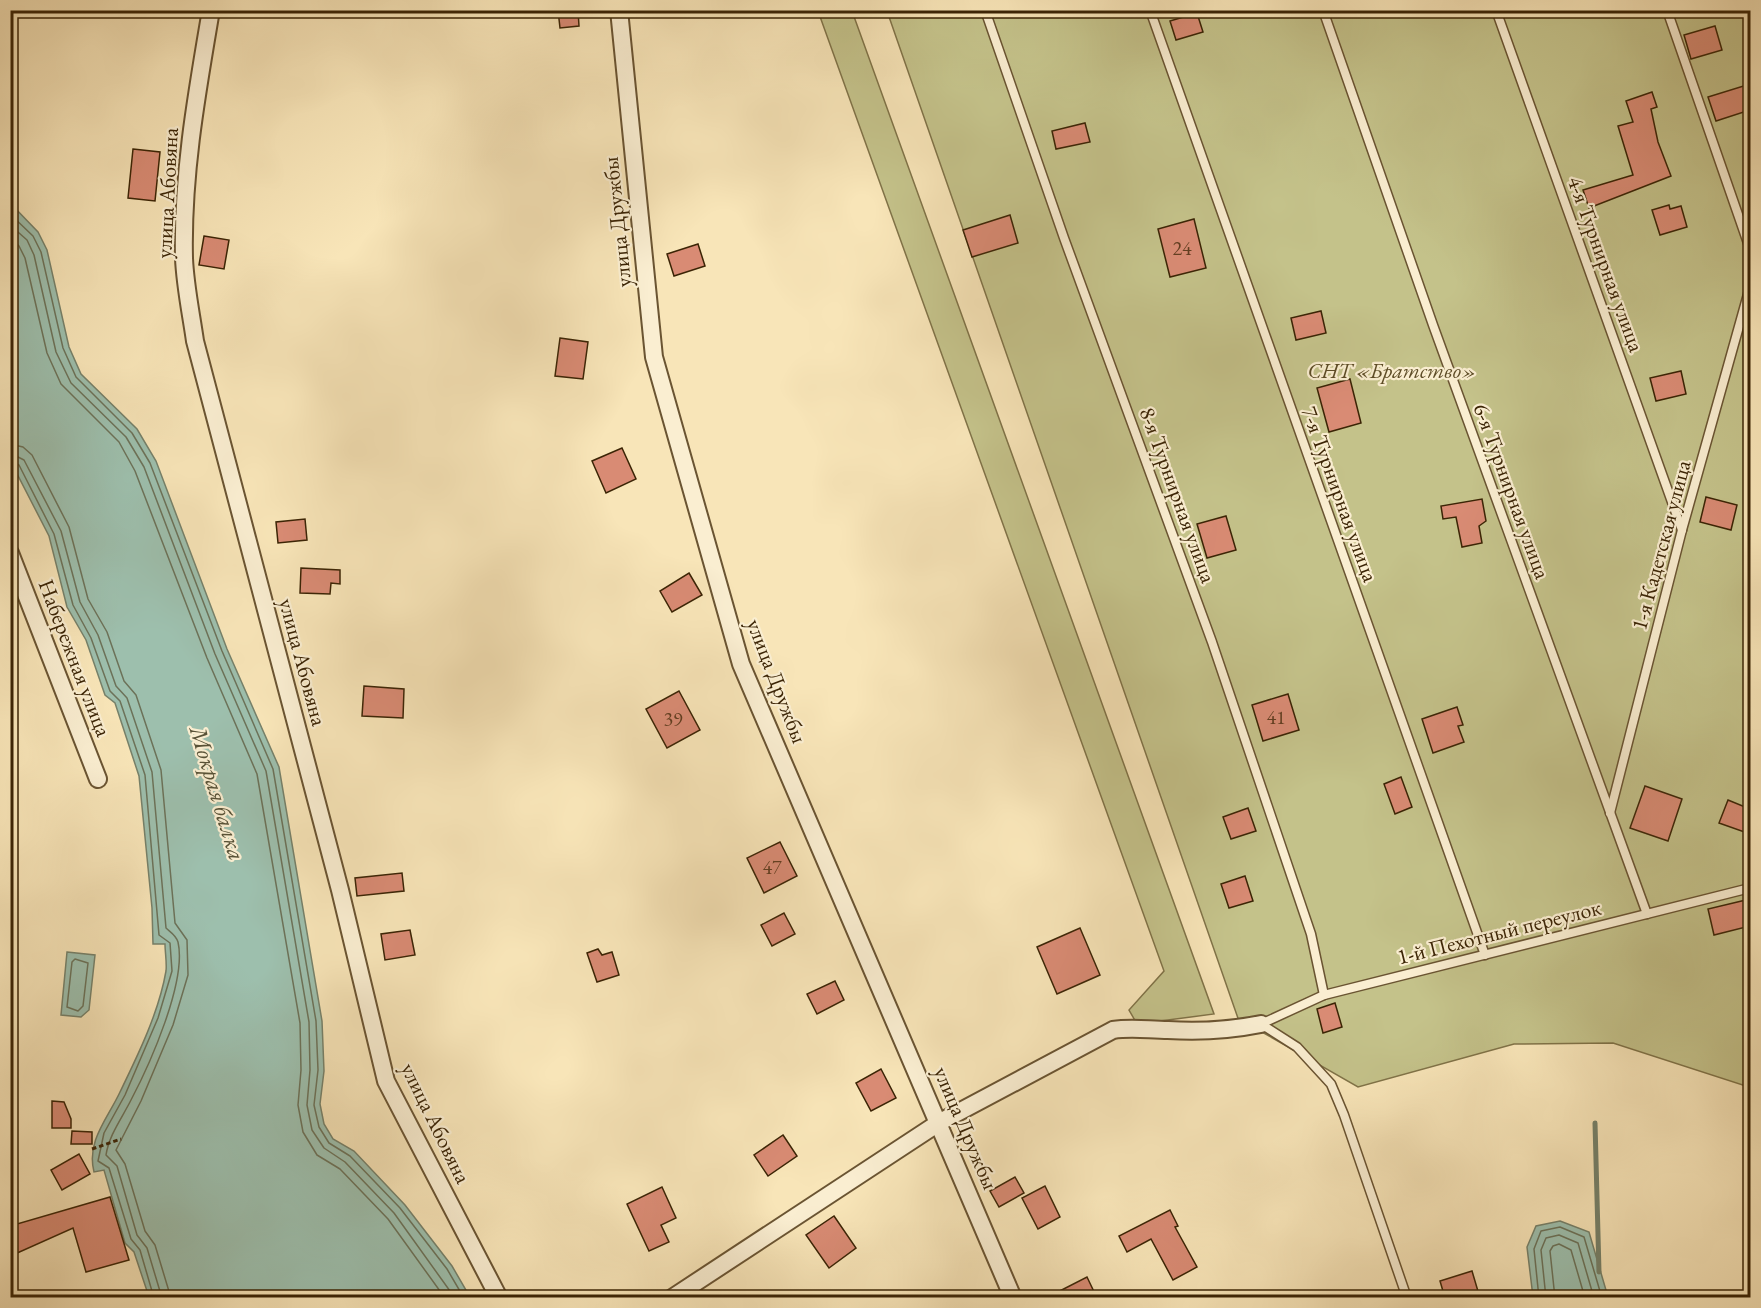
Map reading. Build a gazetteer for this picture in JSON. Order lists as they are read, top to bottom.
{
  "streets": {
    "street": ["улица Абовяна", "улица Дружбы", "Набережная улица"],
    "lane": [
      "4-я Турнирная улица",
      "6-я Турнирная улица",
      "7-я Турнирная улица",
      "8-я Турнирная улица",
      "1-я Кадетская улица",
      "1-й Пехотный переулок"
    ]
  },
  "crossings": [
    ["4-я Турнирная улица", "1-я Кадетская улица"],
    ["6-я Турнирная улица", "1-я Кадетская улица"],
    ["6-я Турнирная улица", "1-й Пехотный переулок"],
    ["7-я Турнирная улица", "1-й Пехотный переулок"],
    ["8-я Турнирная улица", "1-й Пехотный переулок"]
  ],
  "water": ["Мокрая балка"],
  "parks": ["СНТ «Братство»"],
  "house_numbers": [
    "24",
    "41",
    "39",
    "47"
  ]
}
